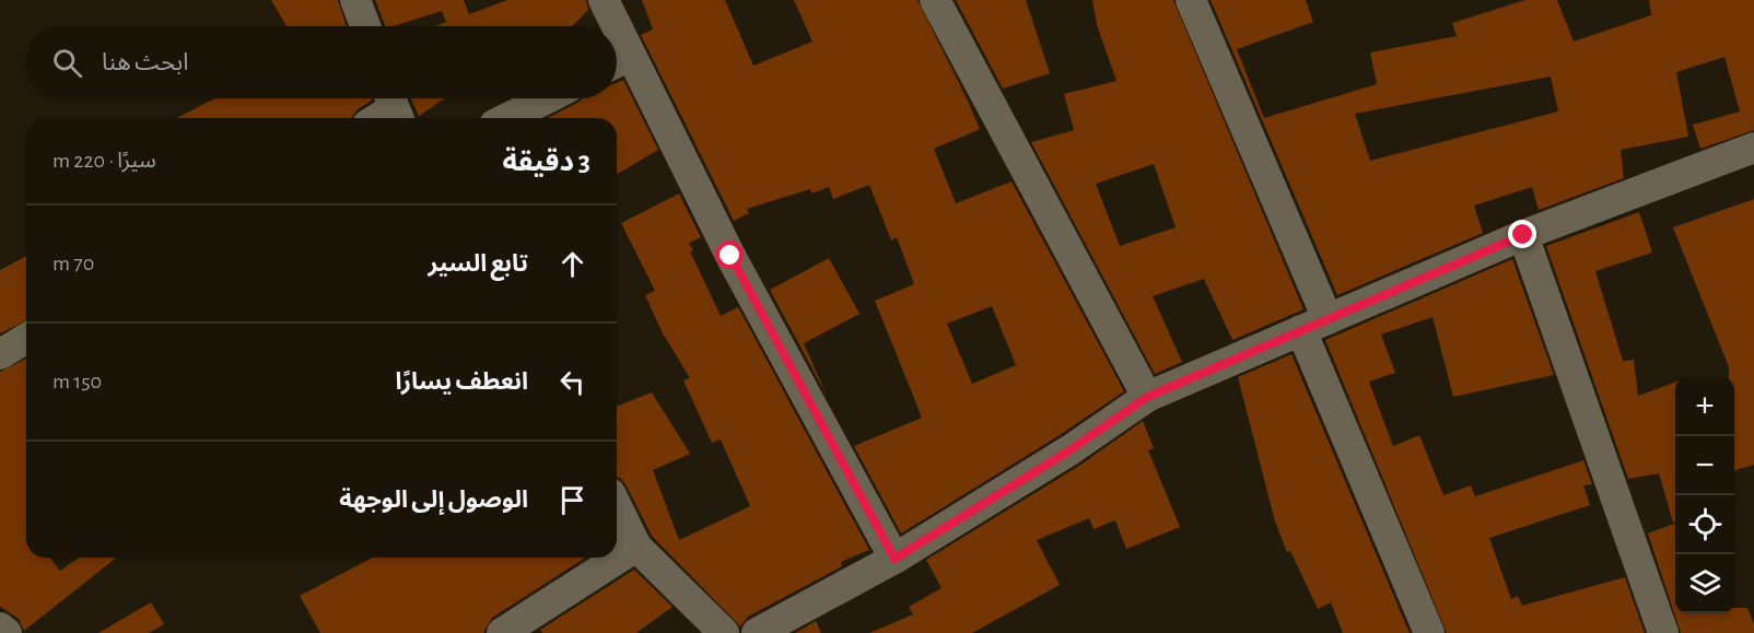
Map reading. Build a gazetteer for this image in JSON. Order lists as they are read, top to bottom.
{
  "page": {
    "search": "ابحث هنا",
    "heading": ["3 دقيقة", "سيرًا · 220 m"],
    "list": [
      ["تابع السير", "70 m"],
      ["انعطف يسارًا", "150 m"],
      "الوصول إلى الوجهة"
    ],
    "map_buttons": ["+", "−"]
  }
}
